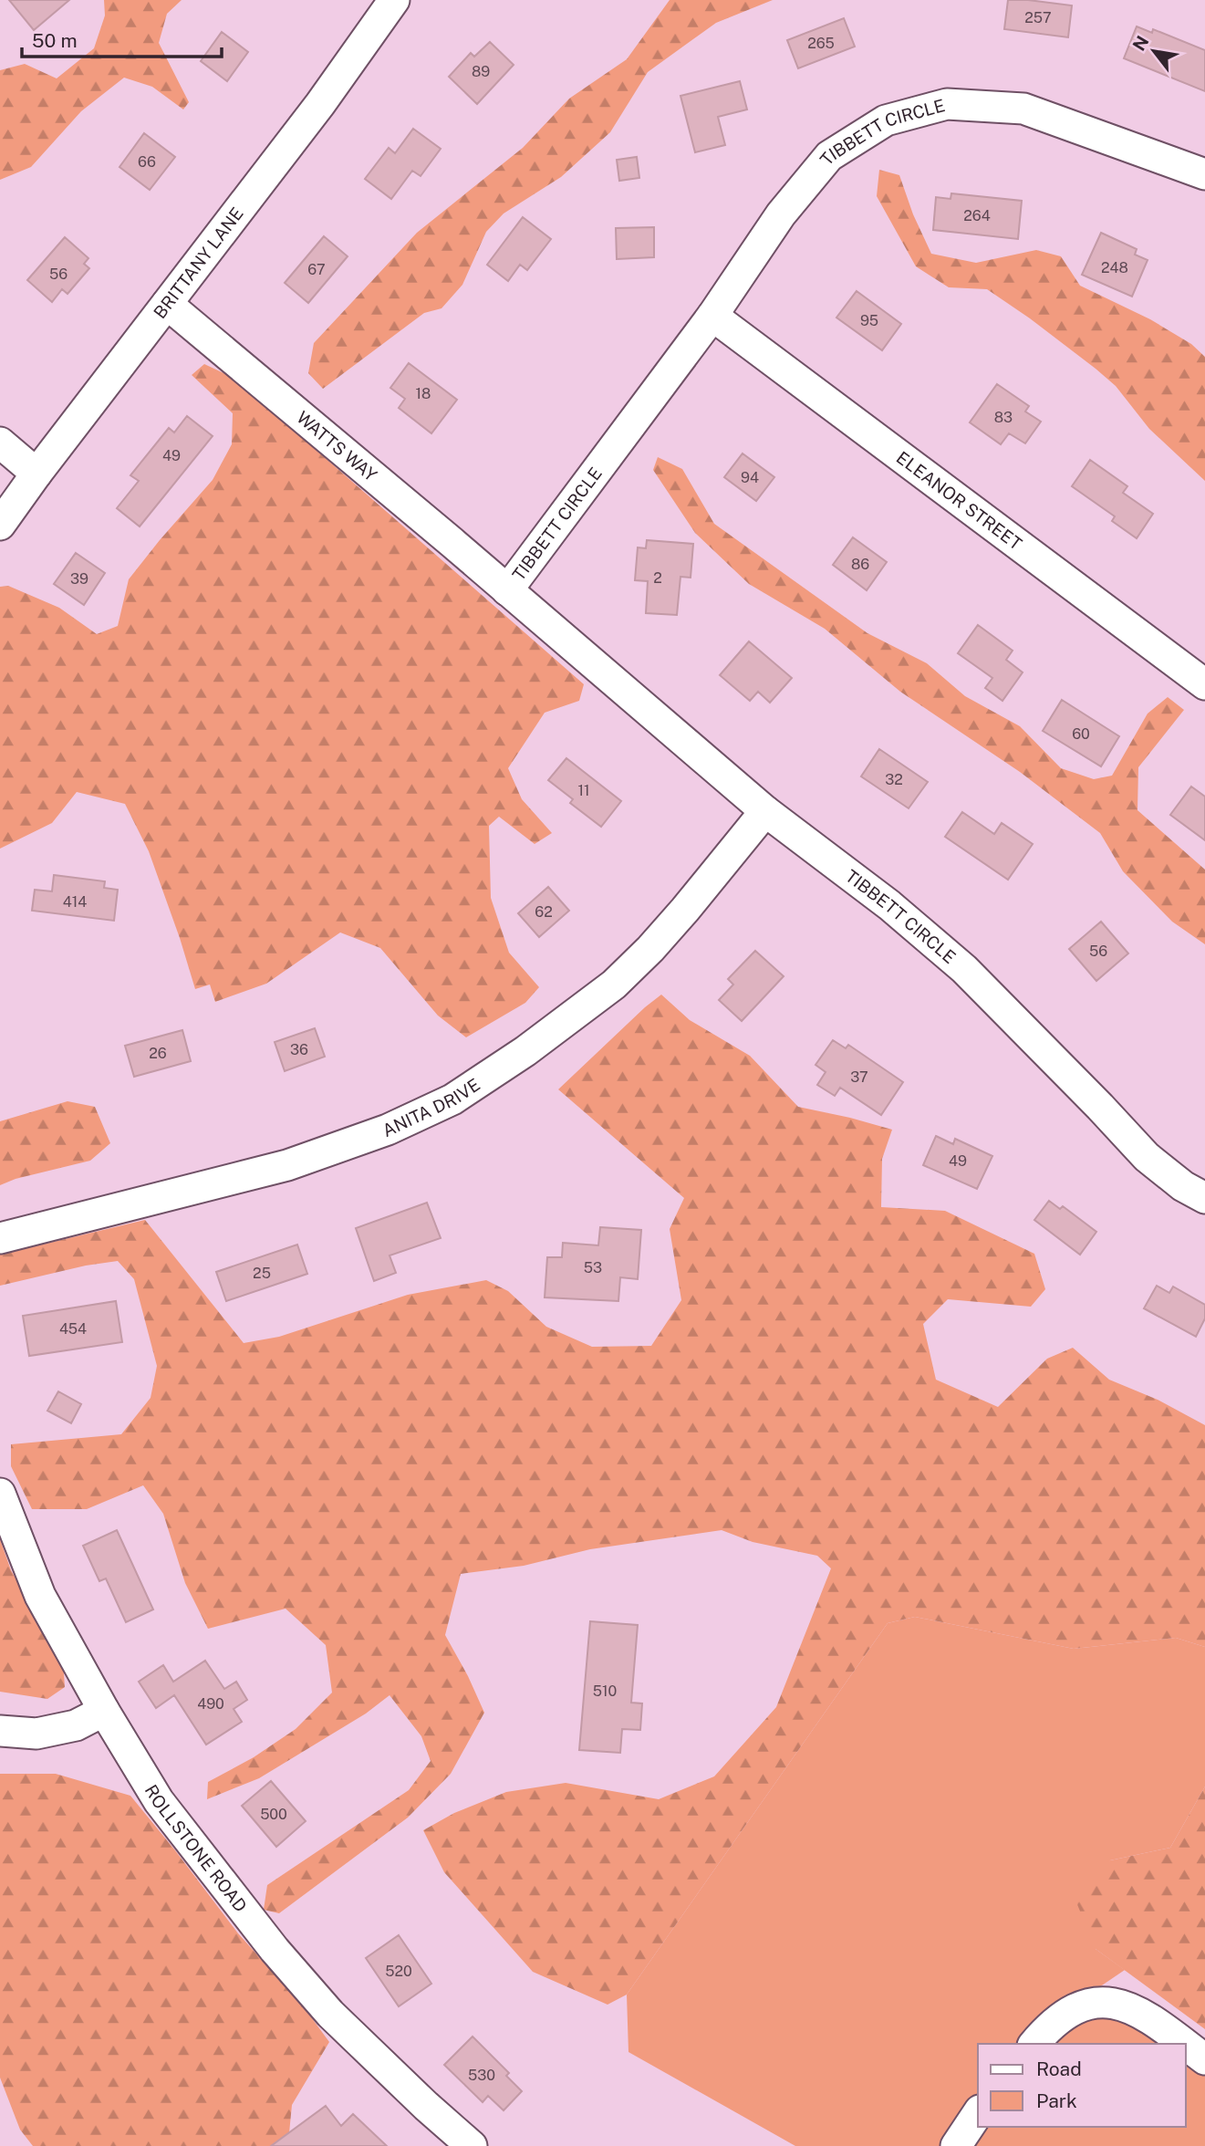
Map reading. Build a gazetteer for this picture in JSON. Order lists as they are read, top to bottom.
{
  "streets": {
    "street": [
      "TIBBETT CIRCLE",
      "BRITTANY LANE",
      "WATTS WAY",
      "ELEANOR STREET",
      "ANITA DRIVE",
      "ROLLSTONE ROAD"
    ]
  },
  "crossings": [
    ["TIBBETT CIRCLE", "WATTS WAY"],
    ["TIBBETT CIRCLE", "ELEANOR STREET"],
    ["TIBBETT CIRCLE", "ANITA DRIVE"],
    ["BRITTANY LANE", "WATTS WAY"]
  ],
  "house_numbers": [
    "257",
    "265",
    "89",
    "66",
    "264",
    "248",
    "67",
    "56",
    "95",
    "18",
    "83",
    "49",
    "94",
    "86",
    "2",
    "39",
    "60",
    "32",
    "11",
    "414",
    "62",
    "56",
    "36",
    "26",
    "37",
    "49",
    "53",
    "25",
    "454",
    "510",
    "490",
    "500",
    "520",
    "530"
  ],
  "legend": ["Road", "Park"],
  "scale_bar": "50 m",
  "north": "top left"
}
